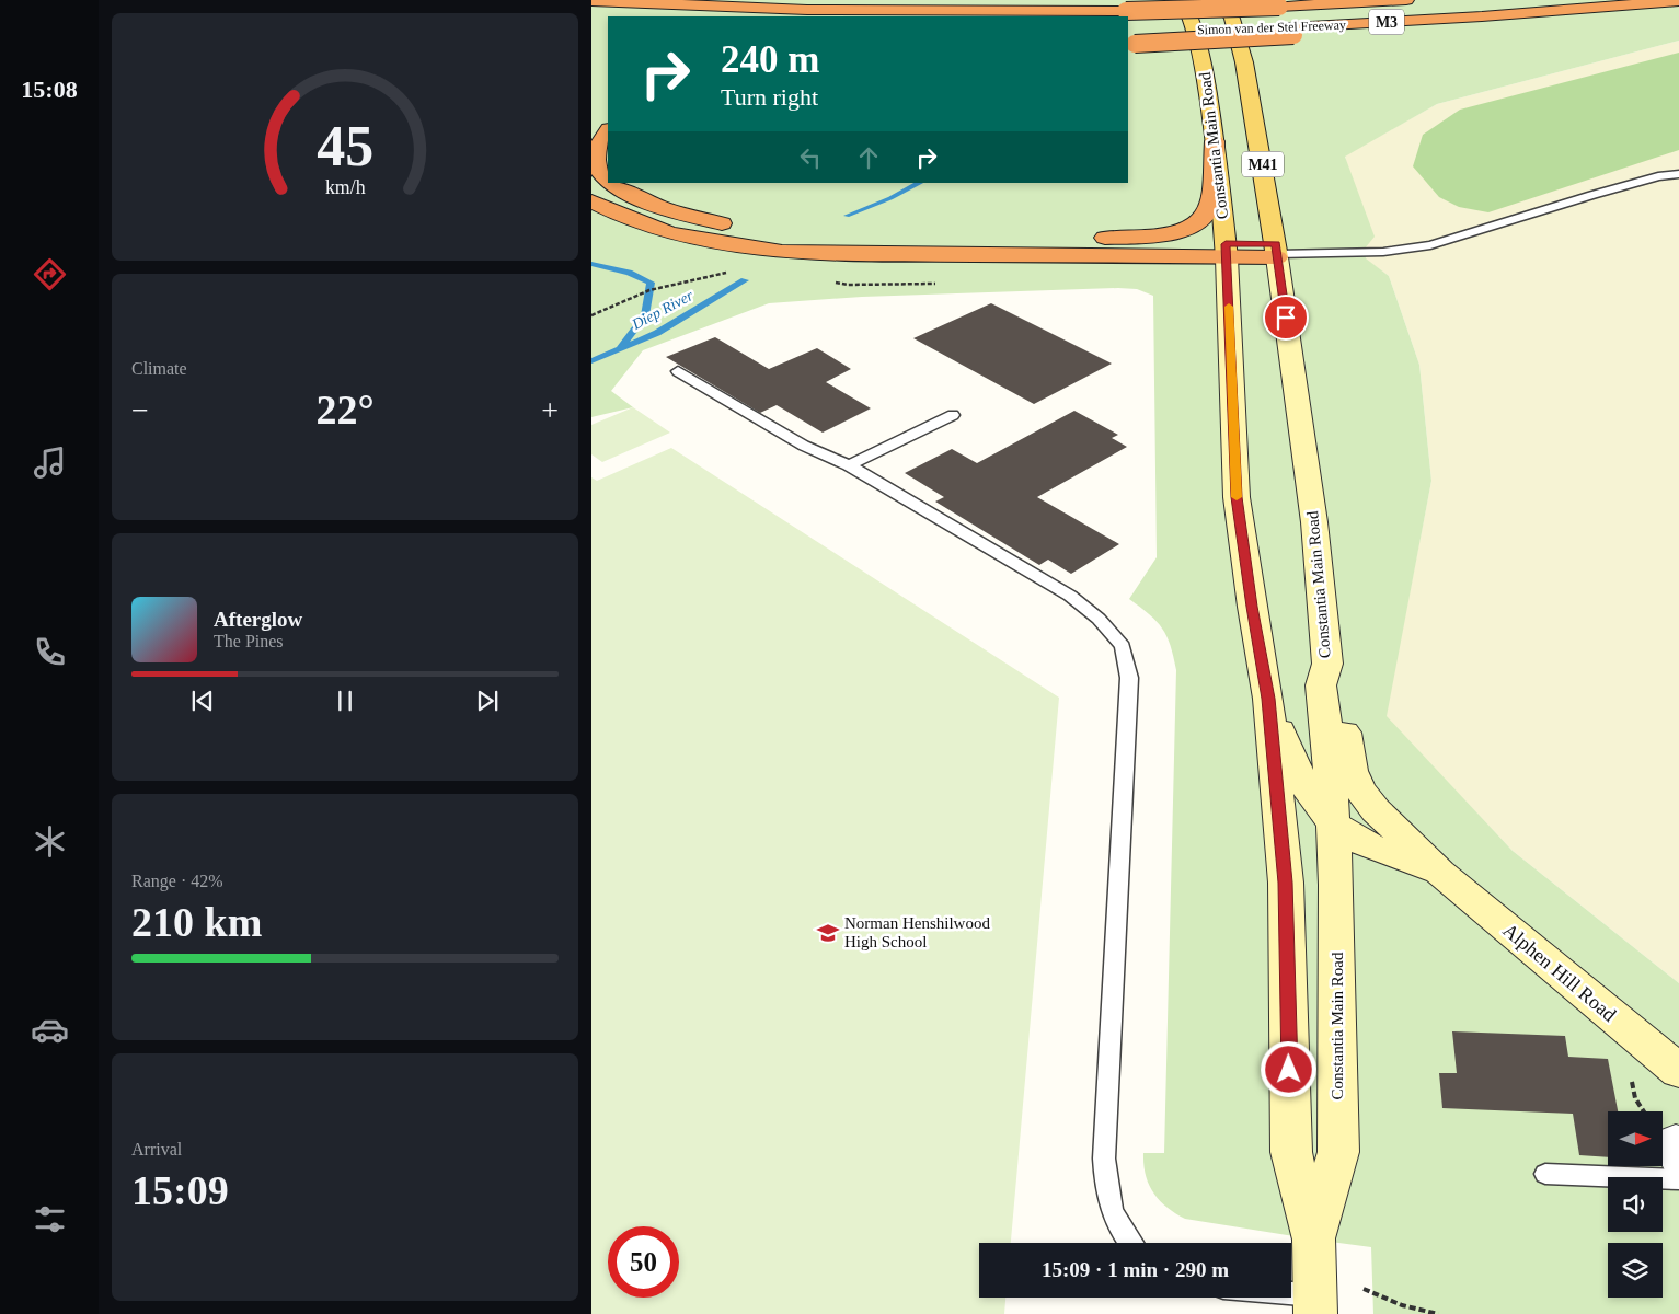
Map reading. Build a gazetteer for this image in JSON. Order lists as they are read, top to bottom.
{
  "streets": {
    "highway": ["M3", "Simon van der Stel Freeway"],
    "main road": ["Constantia Main Road", "M41", "Alphen Hill Road"]
  },
  "crossings": [
    ["Constantia Main Road", "Alphen Hill Road"]
  ],
  "water": ["Diep River"],
  "places": {
    "school or university": ["Norman Henshilwood High School"]
  },
  "north": "right",
  "page": {
    "tabs": "15:08",
    "turn": ["240 m", "Turn right"],
    "tile": [
      "Climate",
      ["Range · 42%", "210 km"],
      ["Arrival", "15:09"]
    ],
    "heat": ["−", "22°", "+"],
    "song": ["Afterglow", "The Pines"],
    "limit": "50",
    "trip": "15:09 · 1 min · 290 m",
    "gauge": ["45", "km/h"]
  }
}
